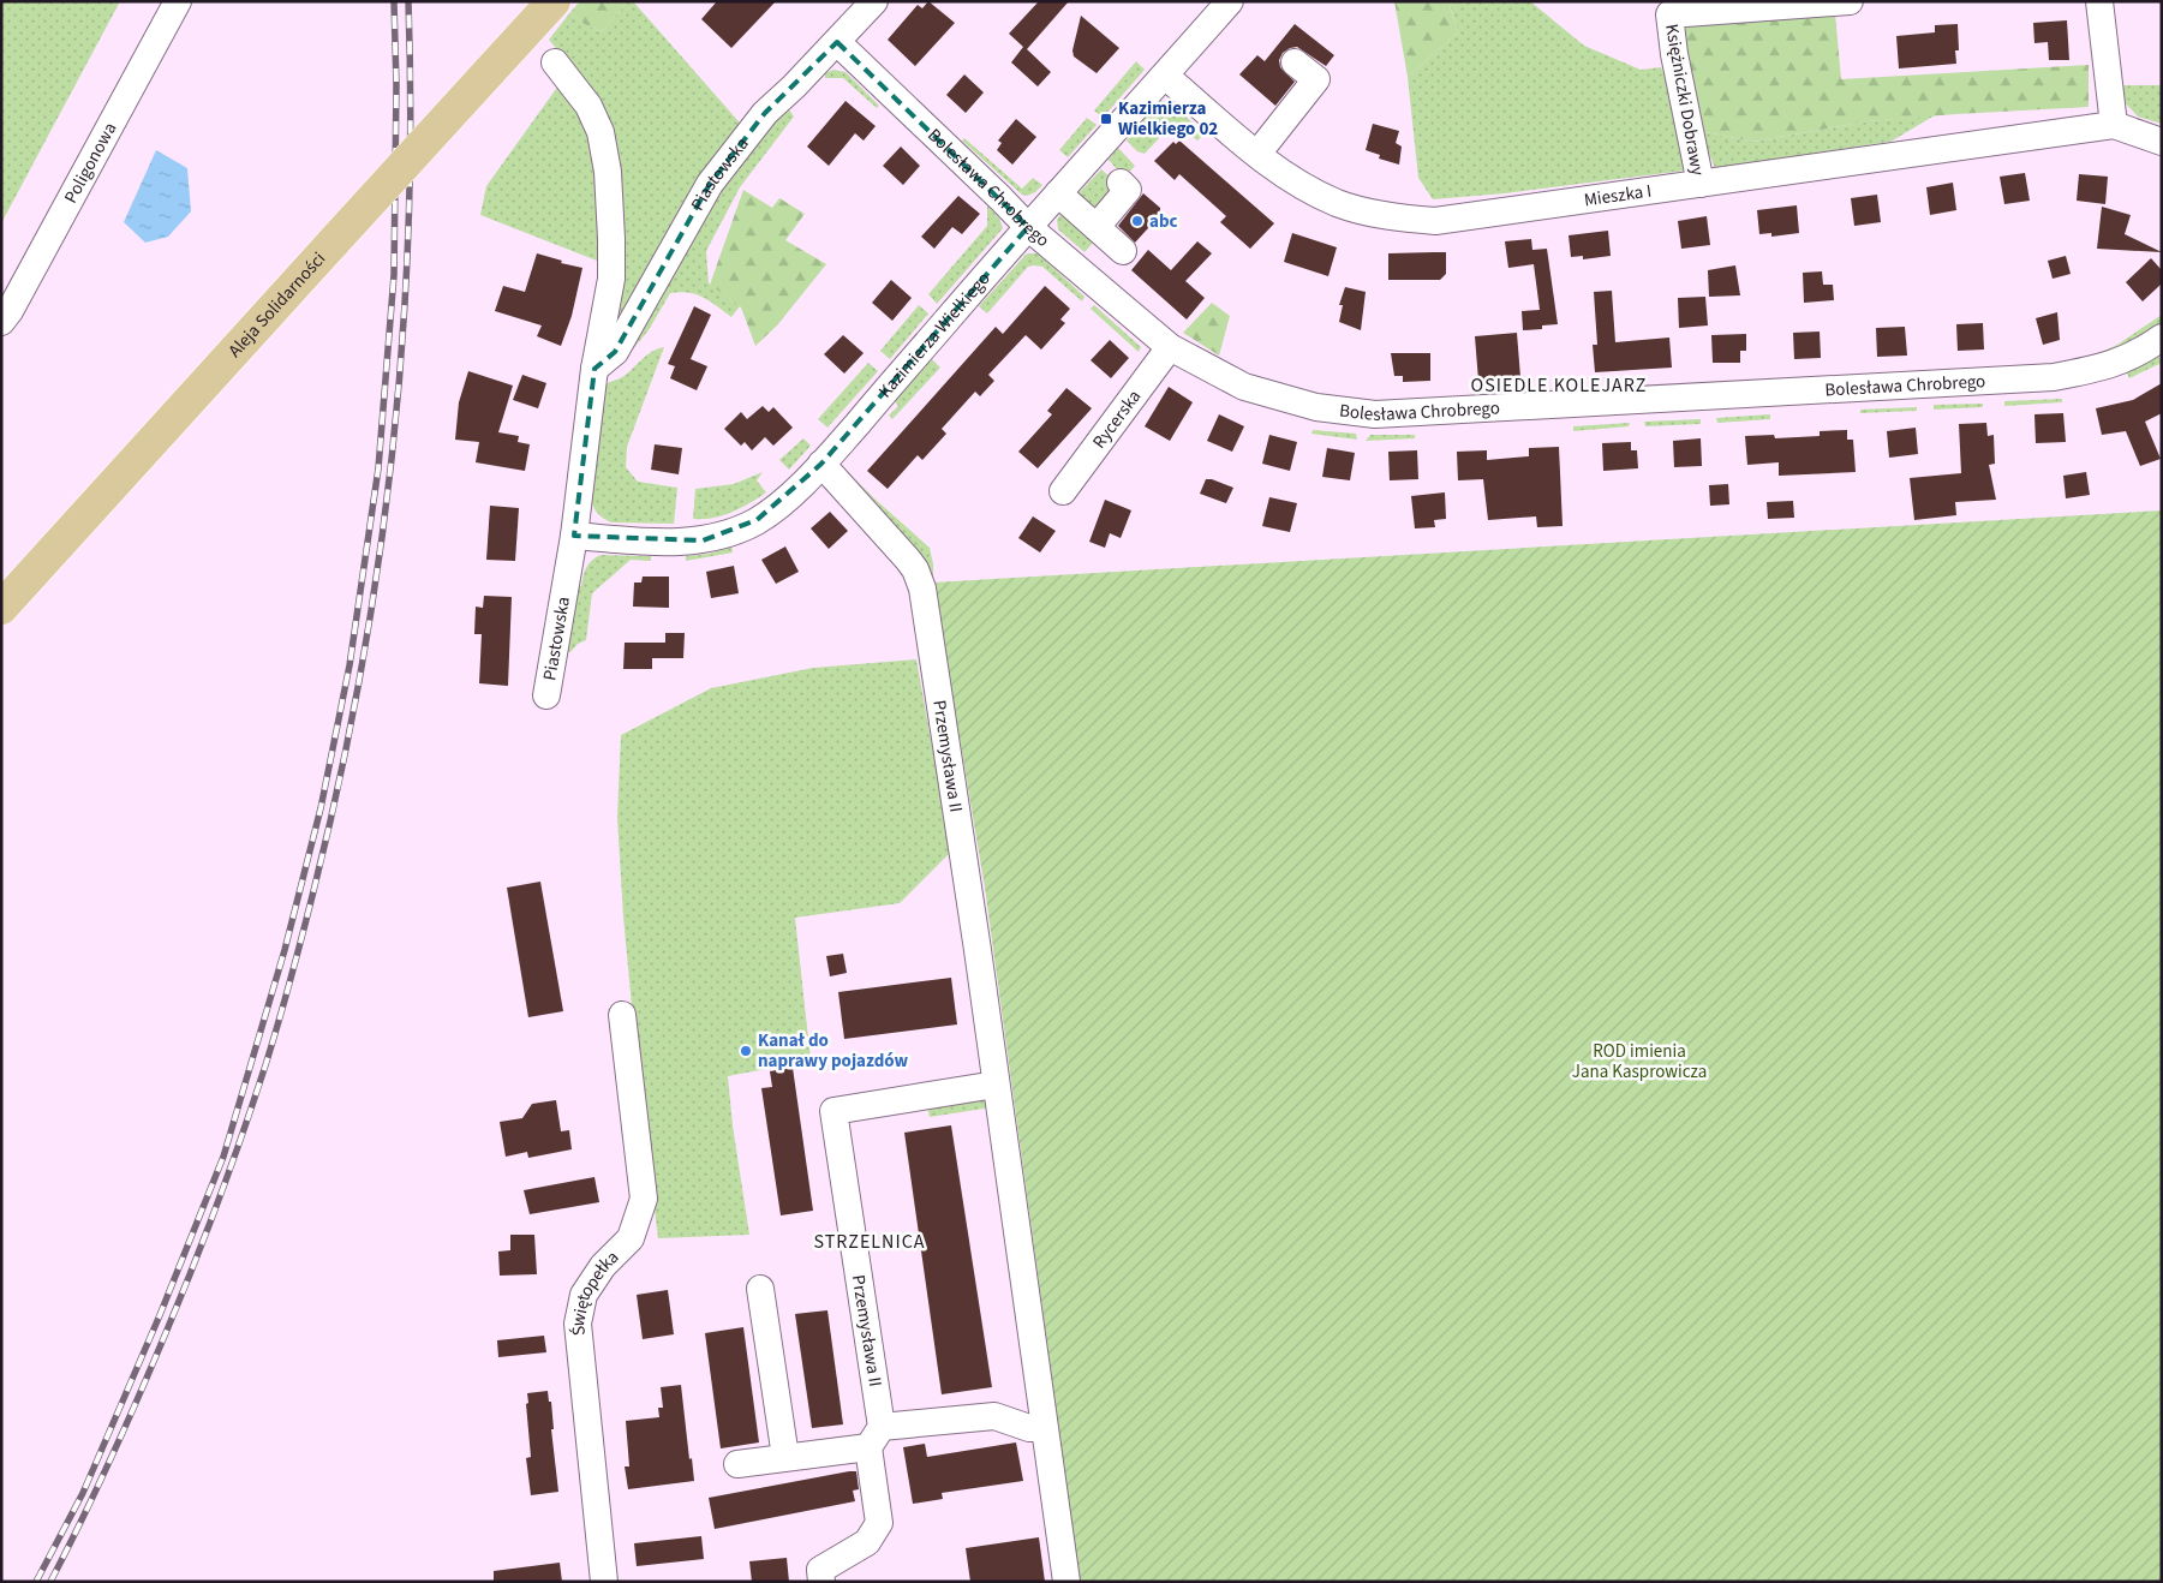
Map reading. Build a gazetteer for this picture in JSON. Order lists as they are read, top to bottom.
{
  "streets": {
    "main road": ["Aleja Solidarności"],
    "street": [
      "Księżniczki Dobrawy",
      "Poligonowa",
      "Piastowska",
      "Bolesława Chrobrego",
      "Mieszka I",
      "Kazimierza Wielkiego",
      "Rycerska",
      "Przemysława II",
      "Świętopełka"
    ]
  },
  "crossings": [
    ["Księżniczki Dobrawy", "Mieszka I"],
    ["Piastowska", "Bolesława Chrobrego"],
    ["Piastowska", "Kazimierza Wielkiego"],
    ["Bolesława Chrobrego", "Kazimierza Wielkiego"],
    ["Bolesława Chrobrego", "Rycerska"],
    ["Mieszka I", "Kazimierza Wielkiego"],
    ["Kazimierza Wielkiego", "Przemysława II"]
  ],
  "districts": ["OSIEDLE KOLEJARZ", "STRZELNICA"],
  "parks": ["ROD imienia Jana Kasprowicza"],
  "places": {
    "transit": ["Kazimierza Wielkiego 02"],
    "other": ["abc", "Kanał do naprawy pojazdów"]
  }
}
